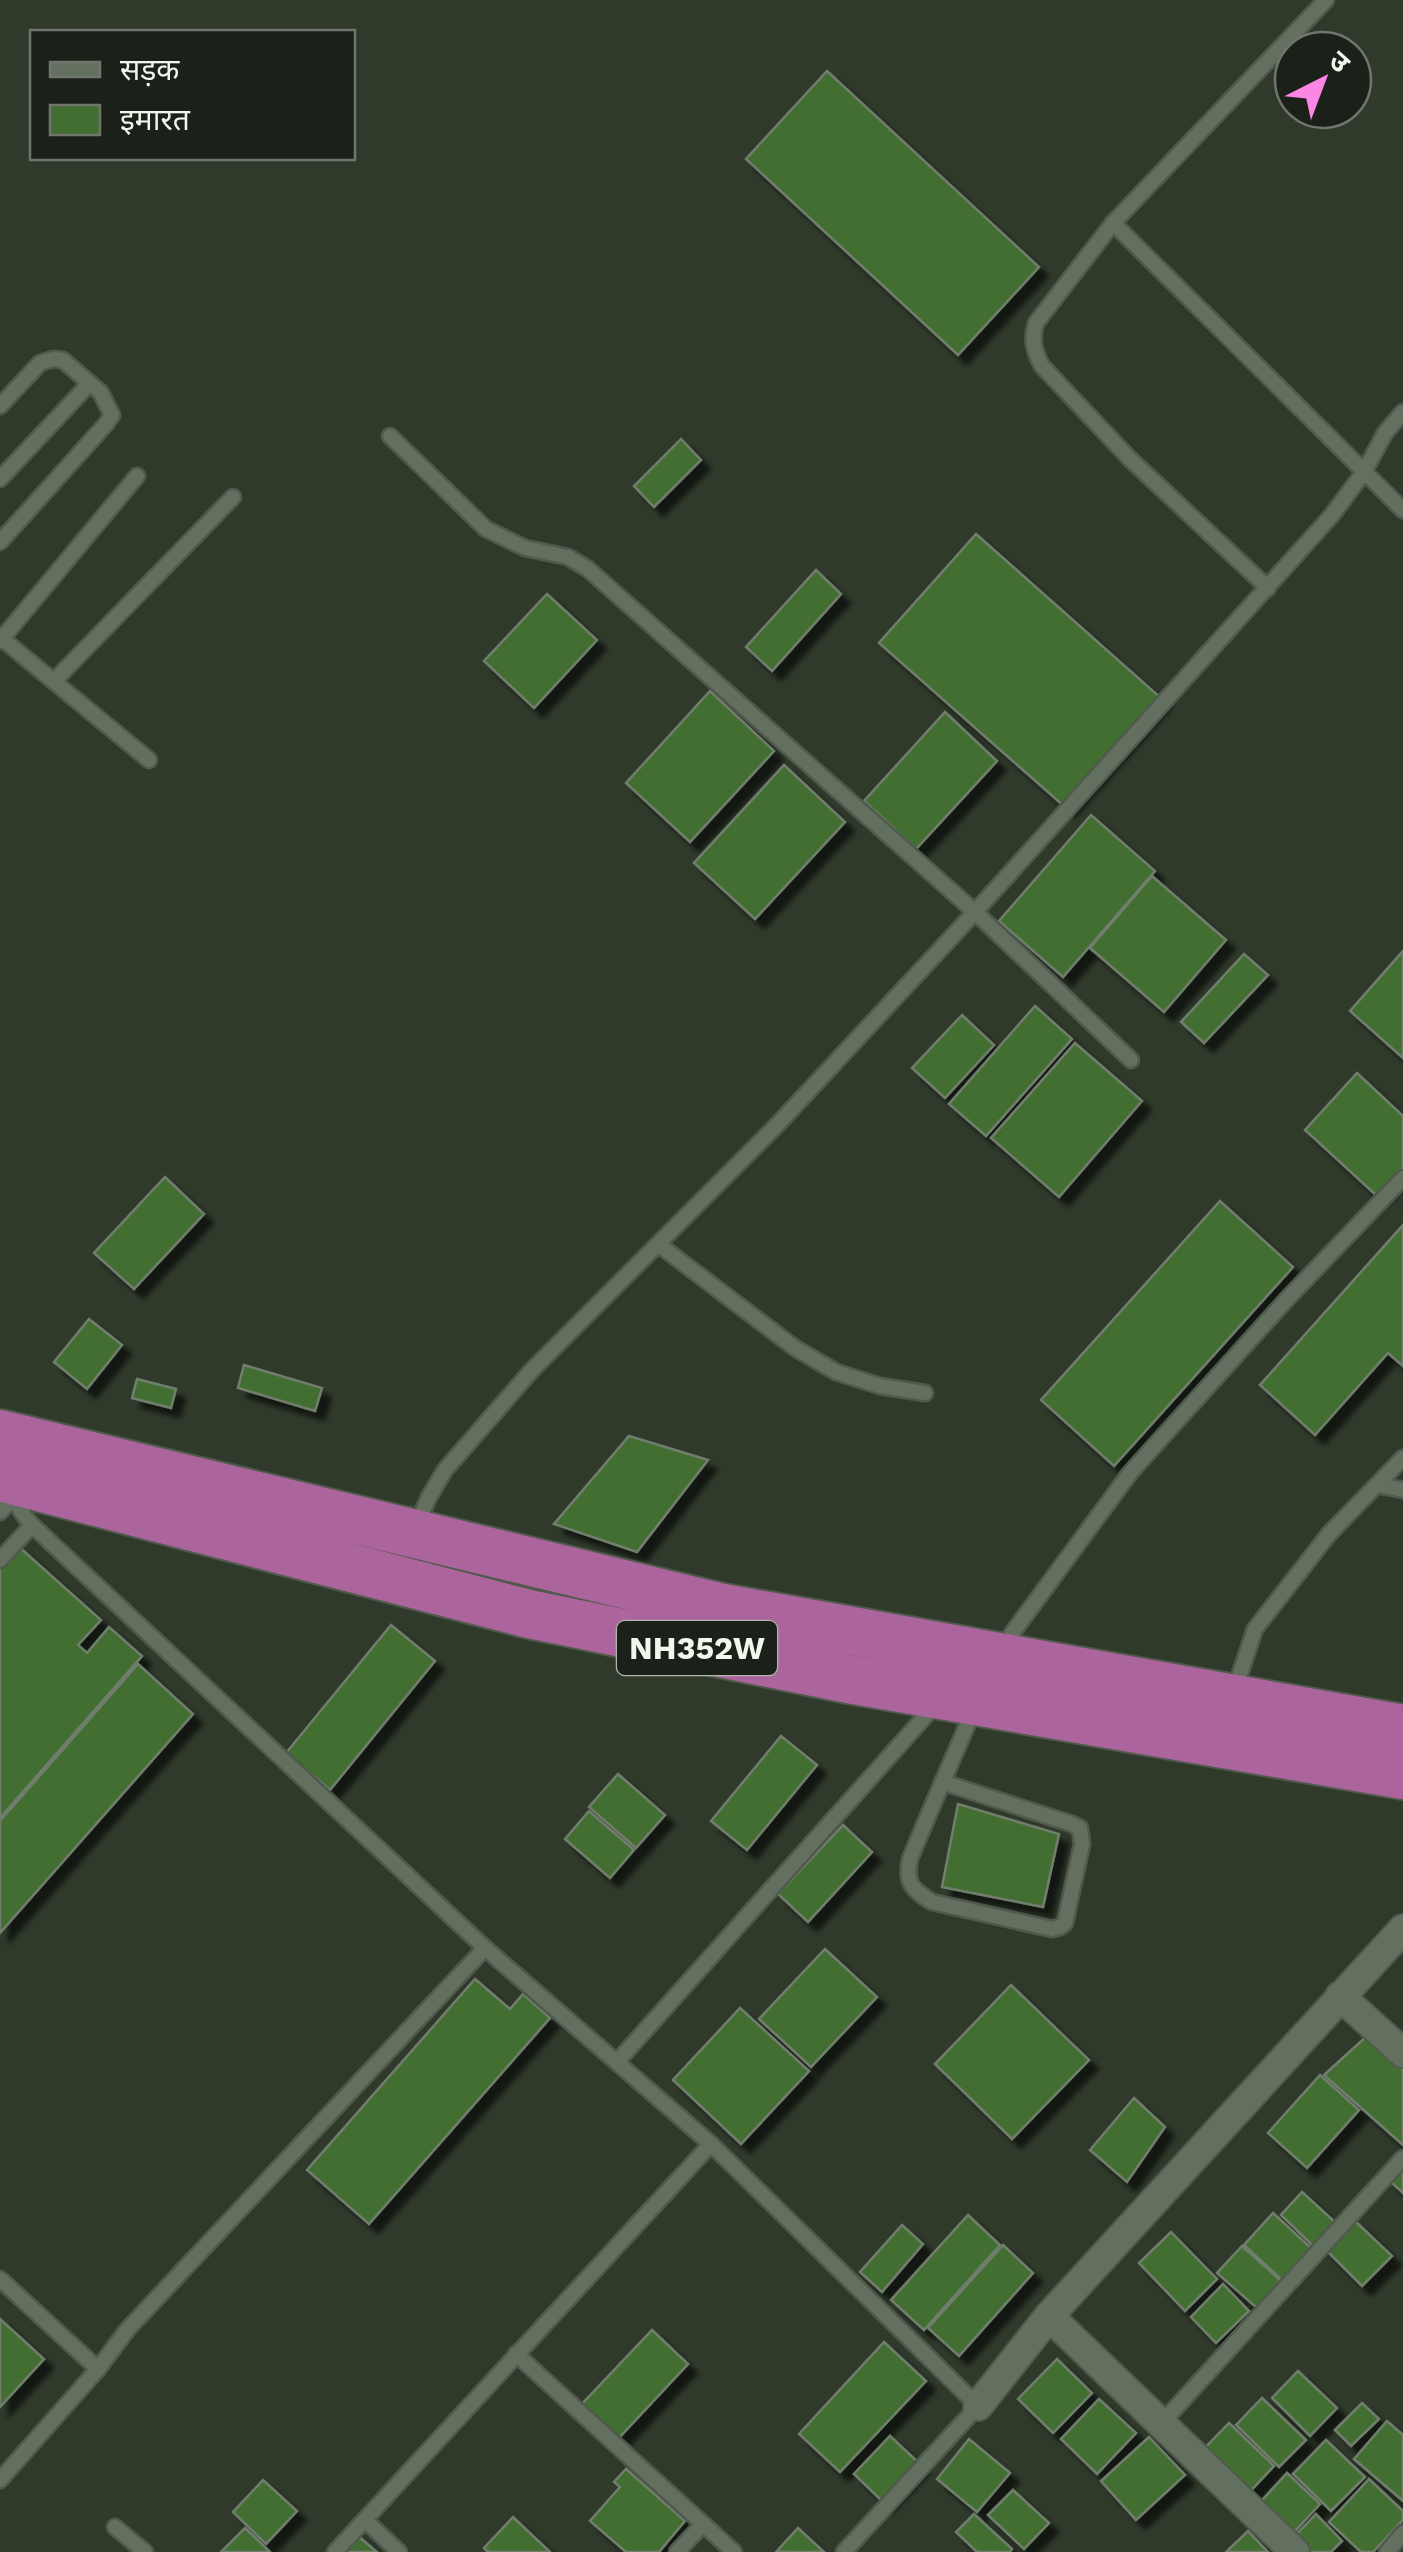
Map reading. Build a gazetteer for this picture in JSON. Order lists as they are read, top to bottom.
{
  "streets": {
    "highway": ["NH352W"]
  },
  "legend": ["सड़क", "इमारत"],
  "north": "top right"
}
